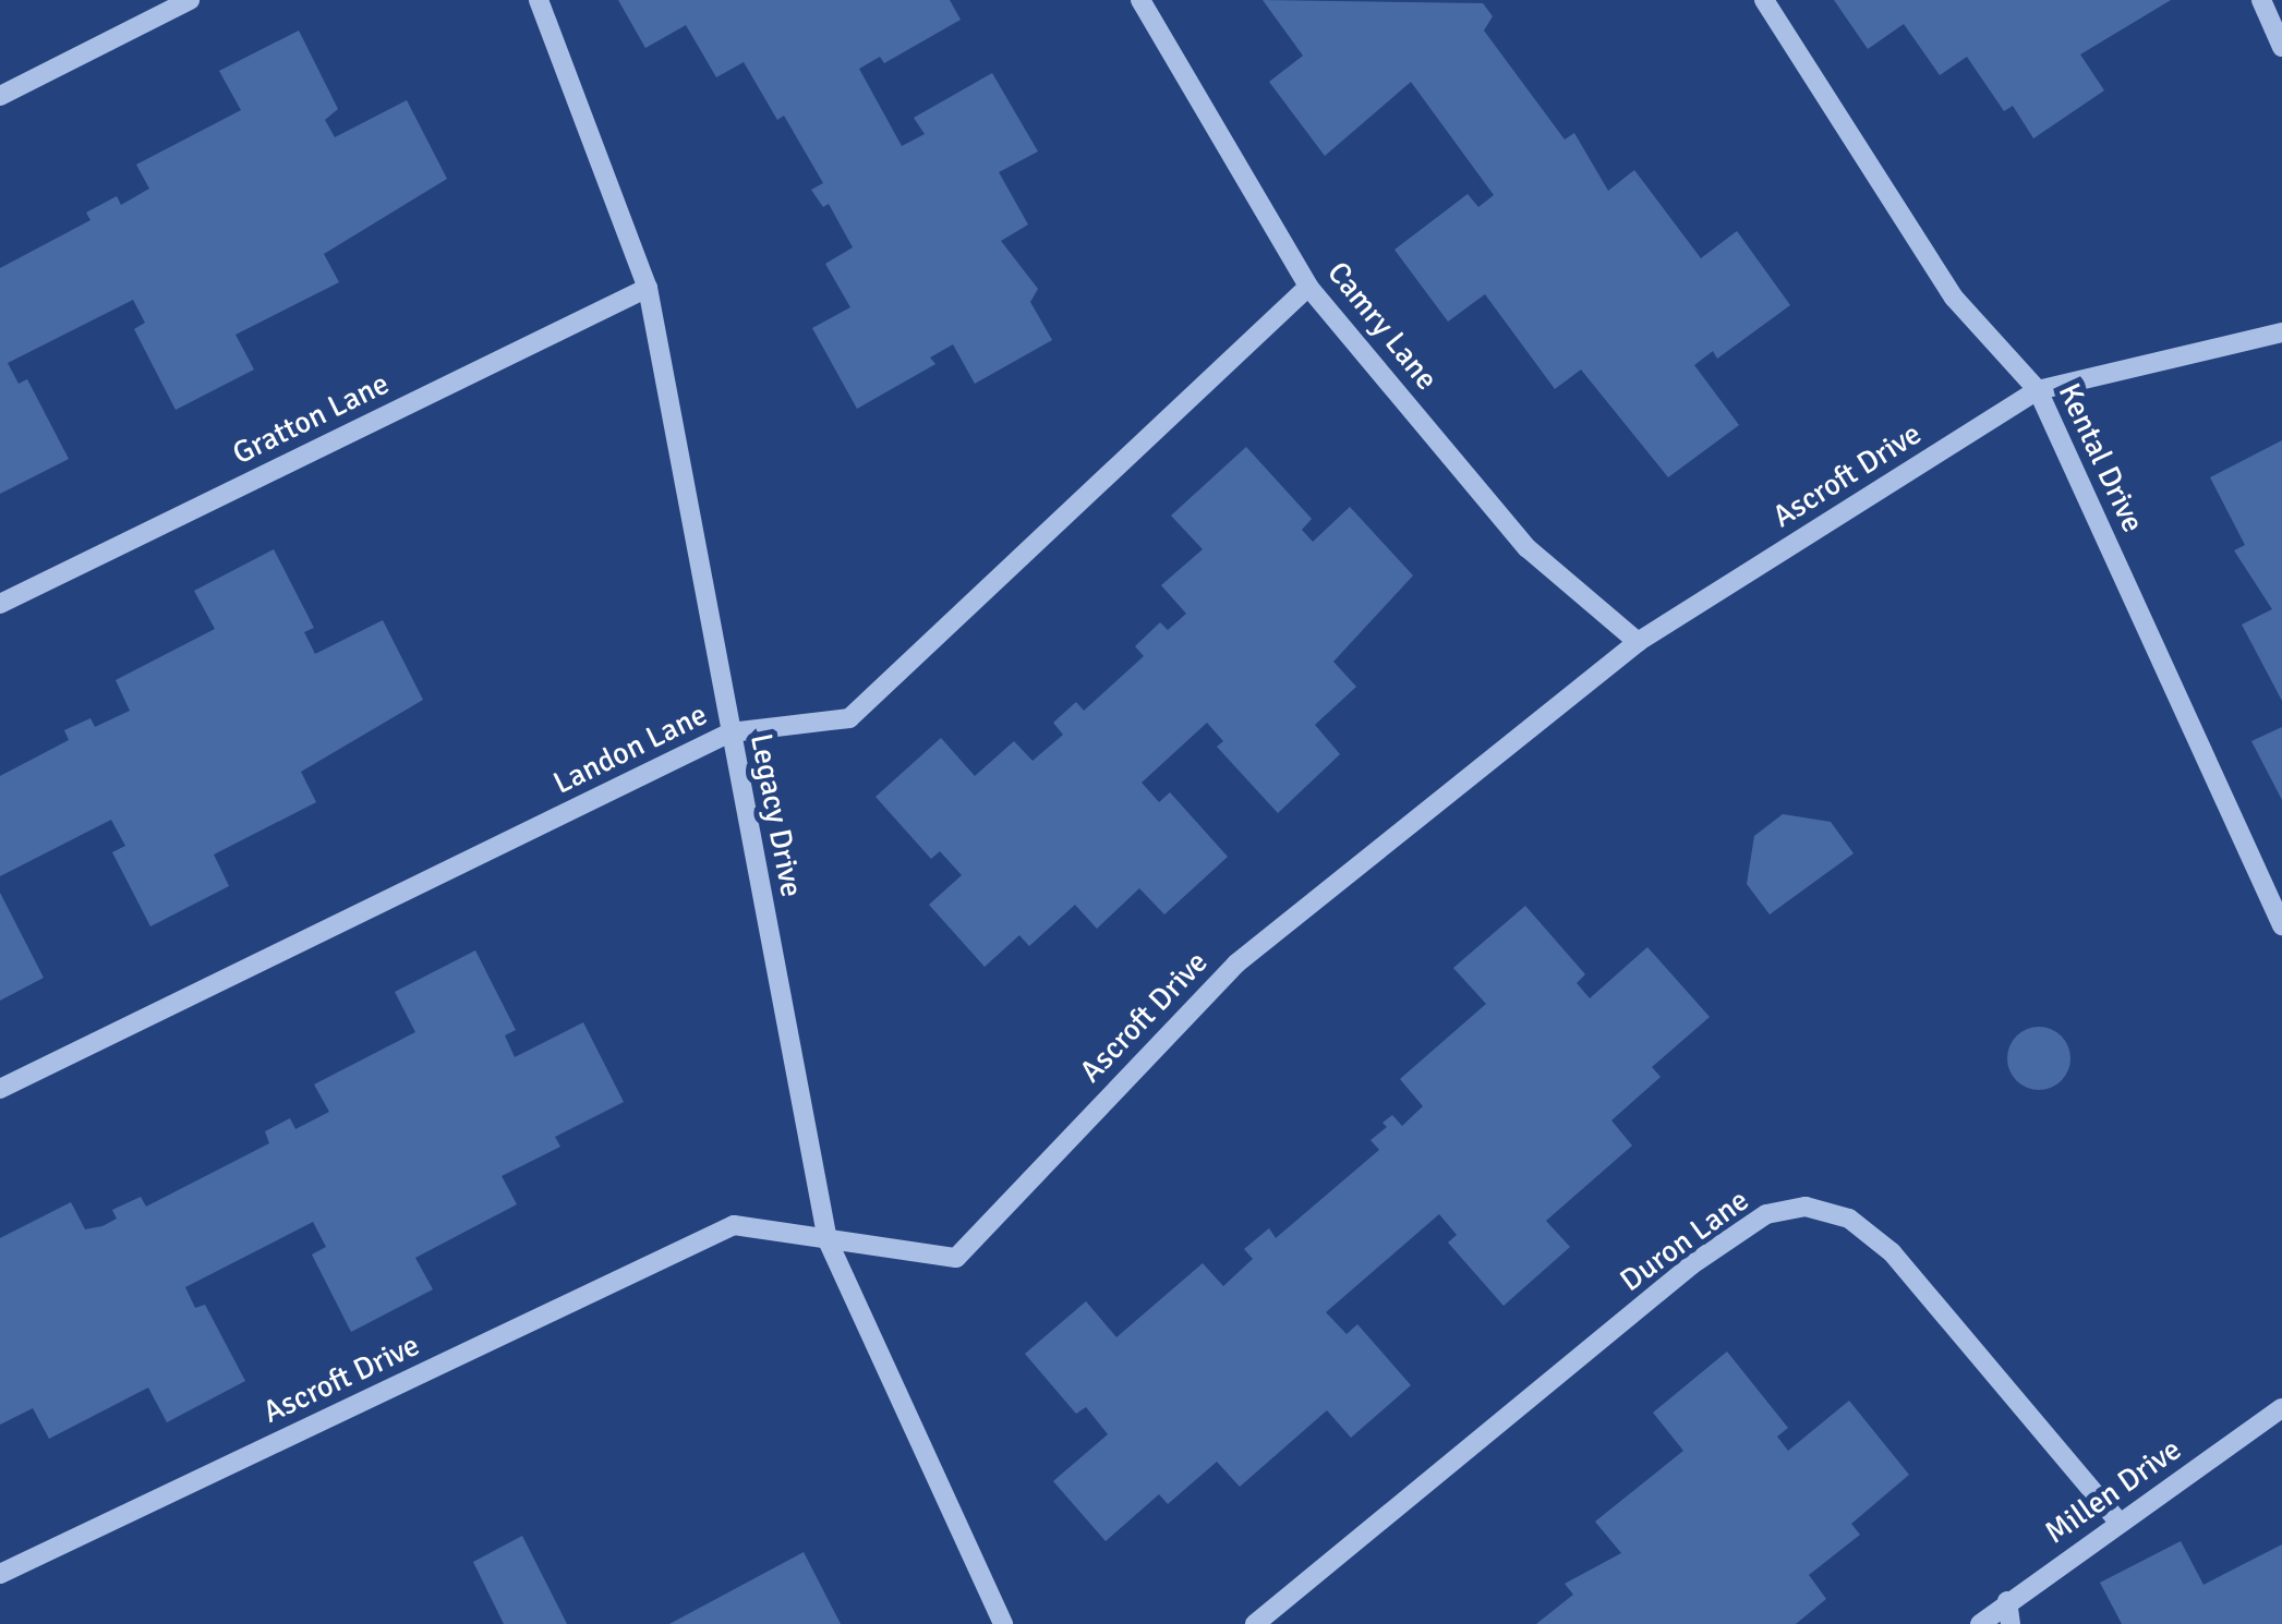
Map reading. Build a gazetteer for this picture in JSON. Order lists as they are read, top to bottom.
{
  "streets": {
    "street": [
      "Camry Lane",
      "Gratton Lane",
      "Kental Drive",
      "Ascroft Drive",
      "Landon Lane",
      "Legacy Drive",
      "Duron Lane",
      "Millen Drive"
    ]
  },
  "crossings": [
    ["Camry Lane", "Ascroft Drive"],
    ["Camry Lane", "Landon Lane"],
    ["Gratton Lane", "Legacy Drive"],
    ["Kental Drive", "Ascroft Drive"],
    ["Ascroft Drive", "Legacy Drive"],
    ["Landon Lane", "Legacy Drive"],
    ["Duron Lane", "Millen Drive"]
  ]
}
